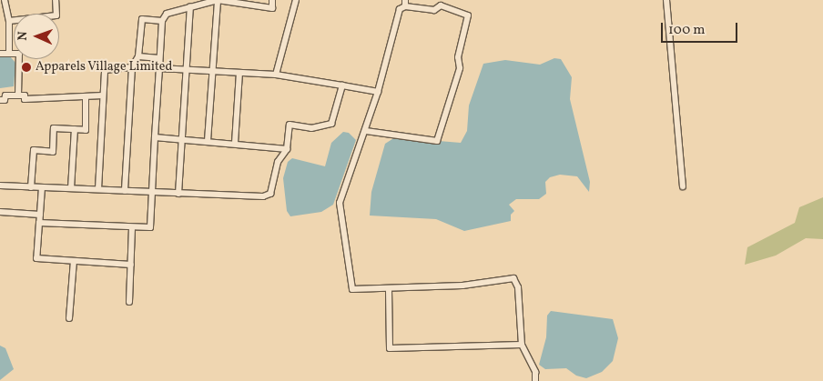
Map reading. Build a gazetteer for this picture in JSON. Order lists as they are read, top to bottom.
{
  "places": ["Apparels Village Limited"],
  "scale_bar": "100 m",
  "north": "left"
}
